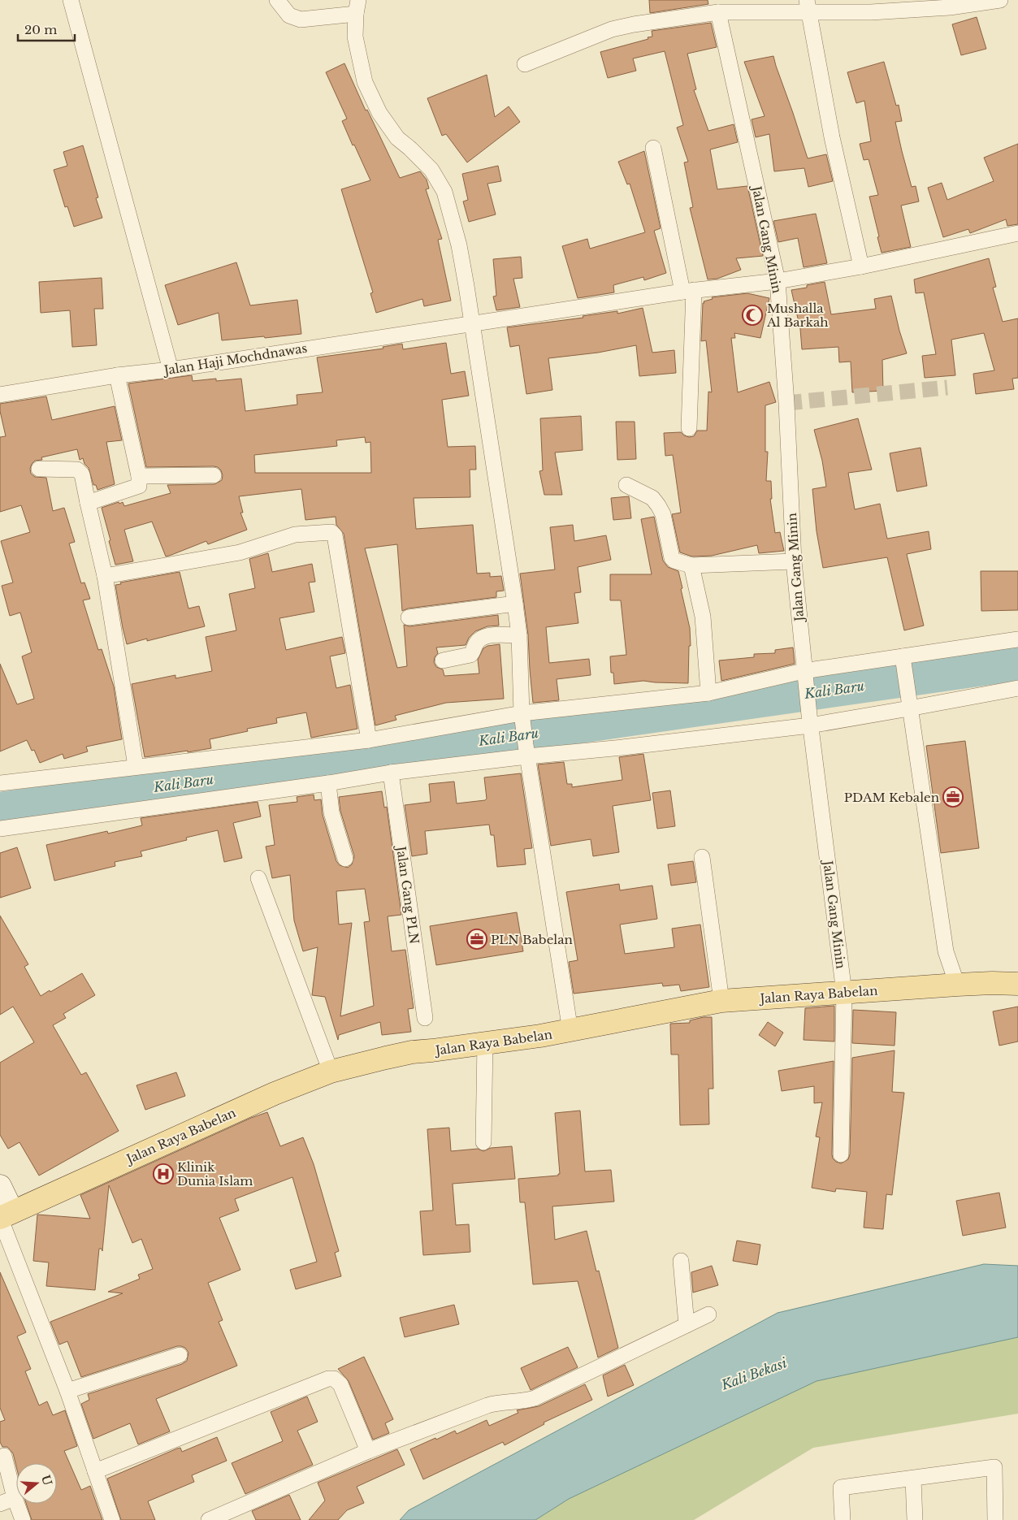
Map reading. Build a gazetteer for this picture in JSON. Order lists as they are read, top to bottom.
{
  "streets": {
    "main road": ["Jalan Raya Babelan"],
    "street": ["Jalan Gang Minin", "Jalan Haji Mochdnawas", "Jalan Gang PLN"]
  },
  "crossings": [
    ["Jalan Gang Minin", "Jalan Haji Mochdnawas"],
    ["Jalan Gang Minin", "Jalan Raya Babelan"]
  ],
  "water": ["Kali Baru", "Kali Bekasi"],
  "places": {
    "mosque": ["Mushalla Al Barkah"],
    "office": ["PDAM Kebalen", "PLN Babelan"],
    "hospital": ["Klinik Dunia Islam"]
  },
  "scale_bar": "20 m",
  "north": "right"
}
